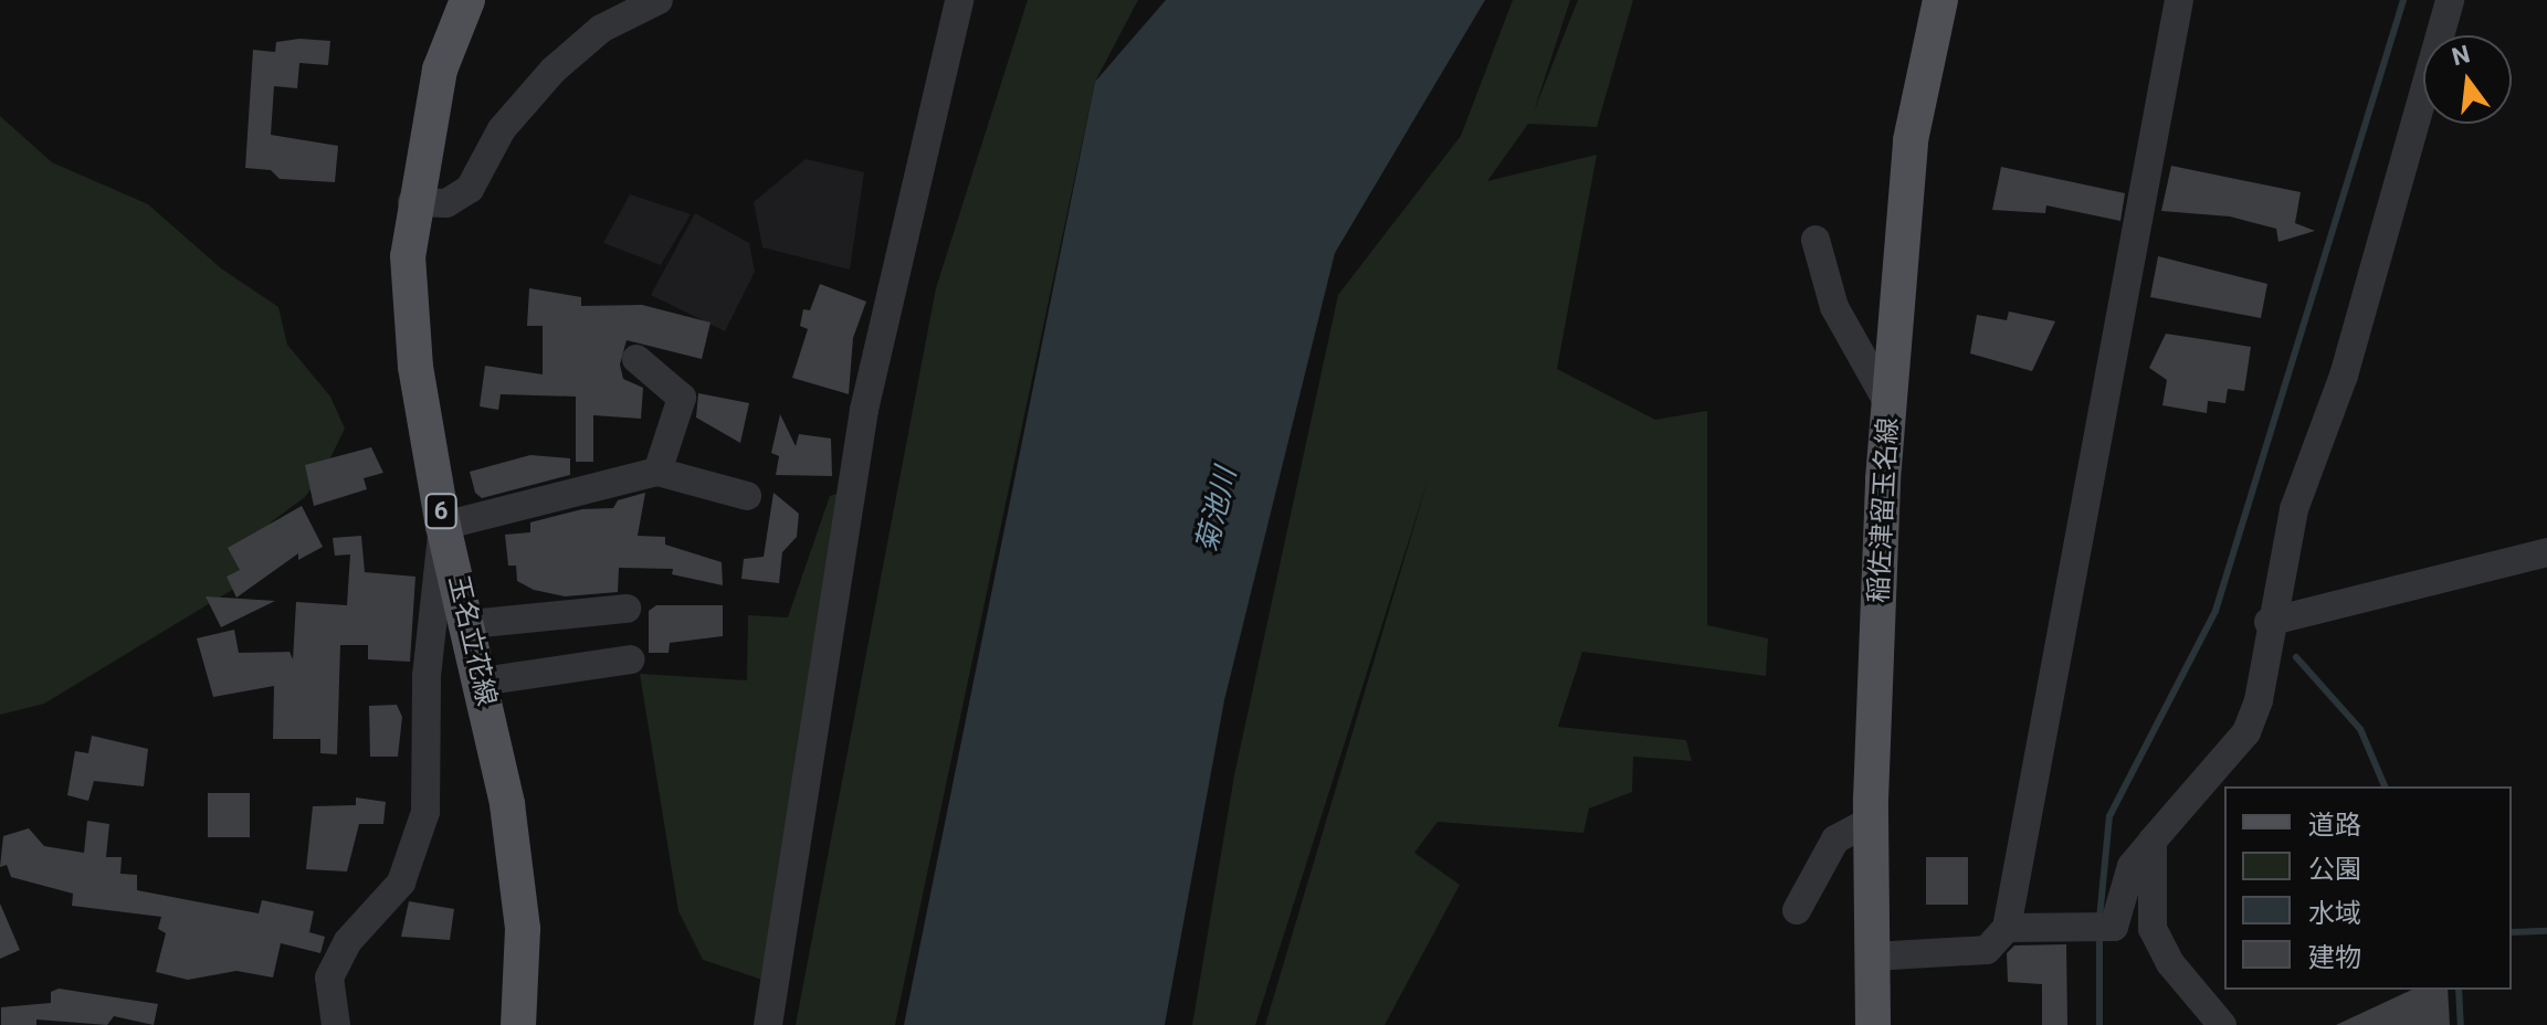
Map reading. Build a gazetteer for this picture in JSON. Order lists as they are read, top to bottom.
{
  "streets": {
    "main road": ["稲佐津留玉名線", "6", "玉名立花線"]
  },
  "crossings": [
    ["6", "玉名立花線"]
  ],
  "water": ["菊池川"],
  "legend": [
    "道路",
    "公園",
    "水域",
    "建物"
  ],
  "north": "top"
}
